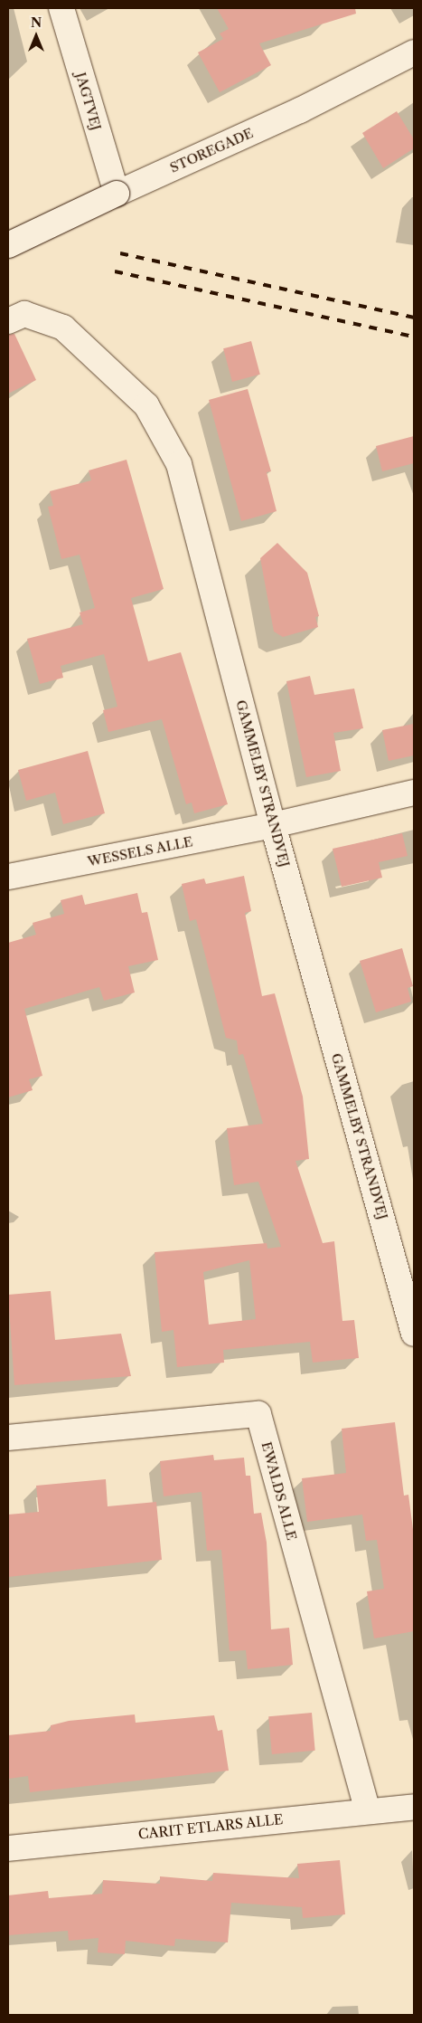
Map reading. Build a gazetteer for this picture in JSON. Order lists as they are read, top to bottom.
{
  "streets": {
    "street": [
      "JAGTVEJ",
      "STOREGADE",
      "GAMMELBY STRANDVEJ",
      "WESSELS ALLE",
      "EWALDS ALLE",
      "CARIT ETLARS ALLE"
    ]
  },
  "crossings": [
    ["JAGTVEJ", "STOREGADE"],
    ["GAMMELBY STRANDVEJ", "WESSELS ALLE"],
    ["EWALDS ALLE", "CARIT ETLARS ALLE"]
  ],
  "north": "top"
}
